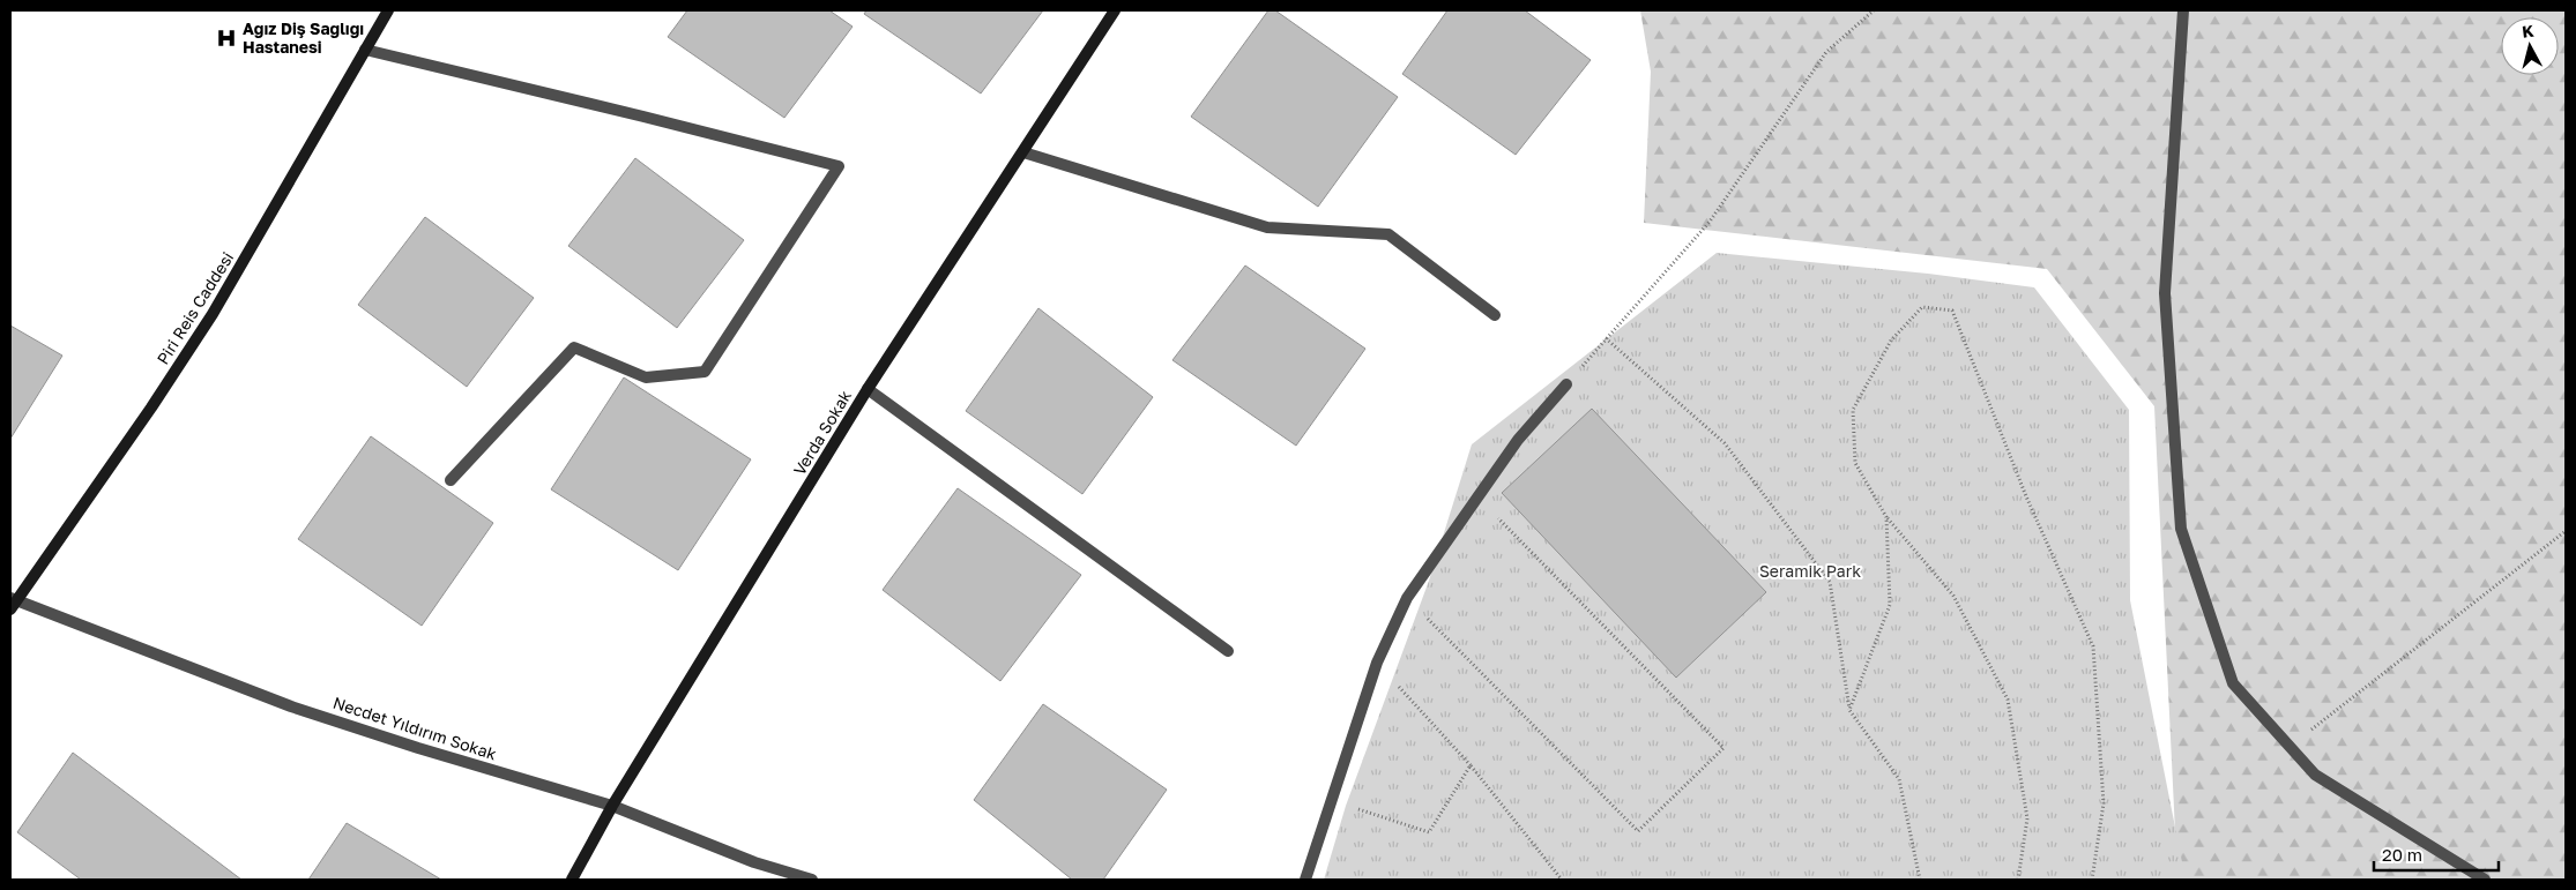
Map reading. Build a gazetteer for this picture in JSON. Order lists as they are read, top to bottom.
{
  "streets": {
    "street": ["Piri Reis Caddesi", "Verda Sokak", "Necdet Yıldırım Sokak"]
  },
  "crossings": [
    ["Piri Reis Caddesi", "Necdet Yıldırım Sokak"],
    ["Verda Sokak", "Necdet Yıldırım Sokak"]
  ],
  "parks": ["Seramik Park"],
  "places": {
    "hospital": ["Ağız Diş Sağlığı Hastanesi"]
  },
  "scale_bar": "20 m",
  "north": "top"
}
